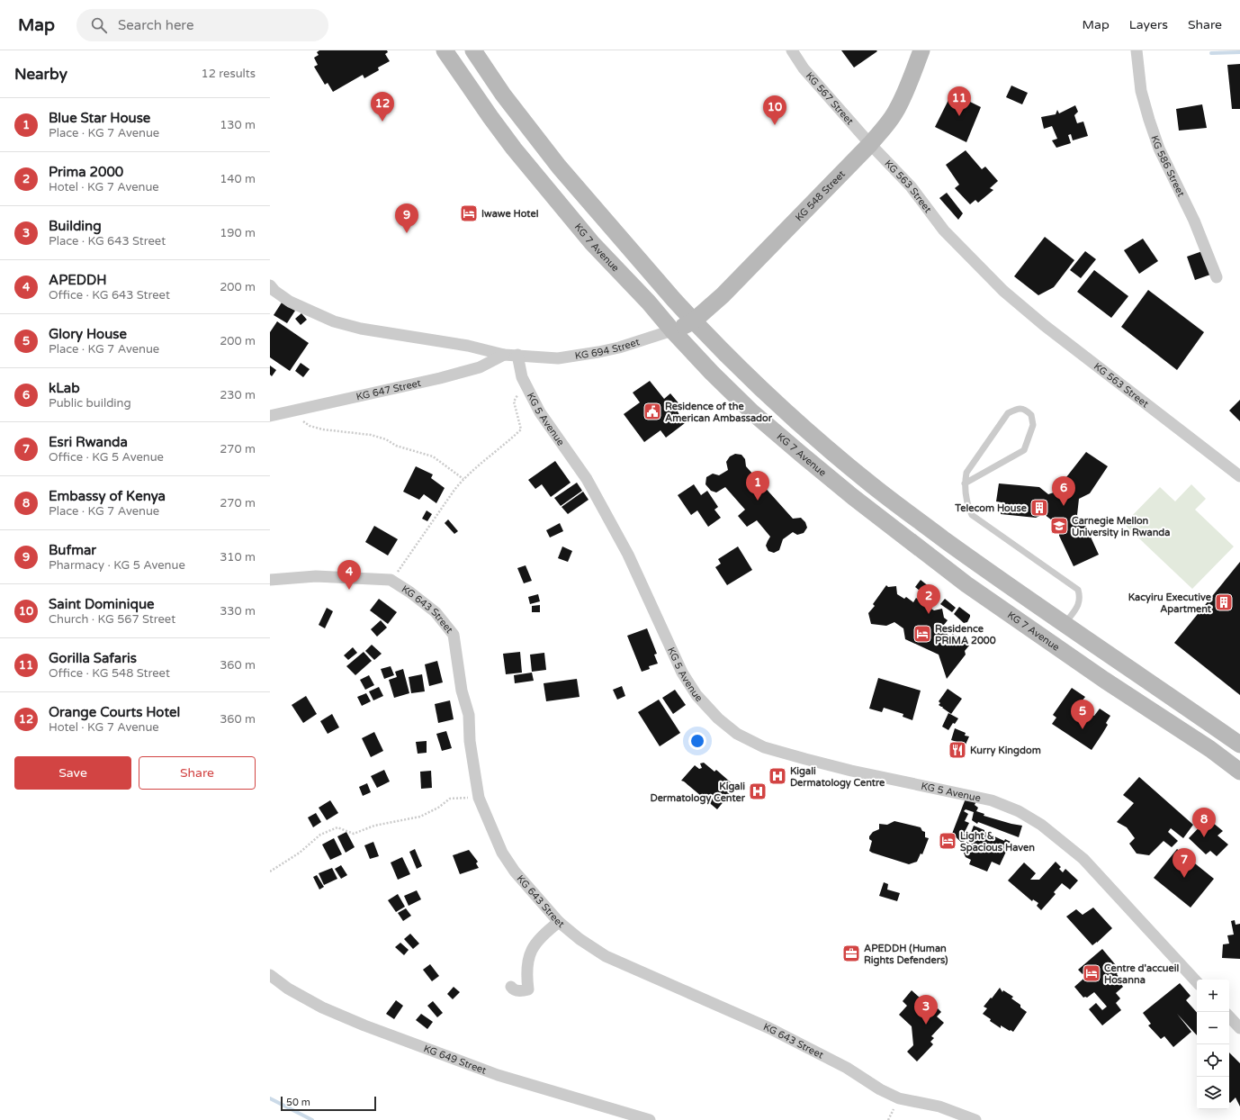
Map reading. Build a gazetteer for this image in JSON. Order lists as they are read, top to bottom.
{
  "streets": {
    "main road": ["KG 548 Street", "KG 7 Avenue", "KG 694 Street"],
    "street": [
      "KG 567 Street",
      "KG 586 Street",
      "KG 563 Street",
      "KG 647 Street",
      "KG 5 Avenue",
      "KG 643 Street",
      "KG 649 Street"
    ]
  },
  "crossings": [
    ["KG 567 Street", "KG 563 Street"],
    ["KG 567 Street", "KG 548 Street"],
    ["KG 563 Street", "KG 548 Street"],
    ["KG 548 Street", "KG 694 Street"],
    ["KG 7 Avenue", "KG 694 Street"],
    ["KG 694 Street", "KG 5 Avenue"]
  ],
  "places": {
    "hotel": [
      "Iwawe Hotel",
      "Residence PRIMA 2000",
      "Light & Spacious Haven",
      "Centre d'accueil Hosanna"
    ],
    "public building": ["Residence of the American Ambassador"],
    "building": ["Telecom House", "Kacyiru Executive Apartment"],
    "school or university": ["Carnegie Mellon University in Rwanda"],
    "restaurant": ["Kurry Kingdom"],
    "hospital": ["Kigali Dermatology Centre", "Kigali Dermatology Center"],
    "office": ["APEDDH (Human Rights Defenders)"]
  },
  "scale_bar": "50 m",
  "page": {
    "header": "Map",
    "search": "Search here",
    "nav": ["Map", "Layers", "Share"],
    "heading": ["Nearby", "12 results"],
    "pins": [
      "11",
      "12",
      "10",
      "9",
      "1",
      "6",
      "4",
      "2",
      "5",
      "8",
      "7",
      "3"
    ],
    "list": [
      {
        "mark": "1",
        "name": "Blue Star House",
        "note": "Place · KG 7 Avenue",
        "value": "130 m"
      },
      {
        "mark": "2",
        "name": "Prima 2000",
        "note": "Hotel · KG 7 Avenue",
        "value": "140 m"
      },
      {
        "mark": "3",
        "name": "Building",
        "note": "Place · KG 643 Street",
        "value": "190 m"
      },
      {
        "mark": "4",
        "name": "APEDDH",
        "note": "Office · KG 643 Street",
        "value": "200 m"
      },
      {
        "mark": "5",
        "name": "Glory House",
        "note": "Place · KG 7 Avenue",
        "value": "200 m"
      },
      {
        "mark": "6",
        "name": "kLab",
        "note": "Public building",
        "value": "230 m"
      },
      {
        "mark": "7",
        "name": "Esri Rwanda",
        "note": "Office · KG 5 Avenue",
        "value": "270 m"
      },
      {
        "mark": "8",
        "name": "Embassy of Kenya",
        "note": "Place · KG 7 Avenue",
        "value": "270 m"
      },
      {
        "mark": "9",
        "name": "Bufmar",
        "note": "Pharmacy · KG 5 Avenue",
        "value": "310 m"
      },
      {
        "mark": "10",
        "name": "Saint Dominique",
        "note": "Church · KG 567 Street",
        "value": "330 m"
      },
      {
        "mark": "11",
        "name": "Gorilla Safaris",
        "note": "Office · KG 548 Street",
        "value": "360 m"
      },
      {
        "mark": "12",
        "name": "Orange Courts Hotel",
        "note": "Hotel · KG 7 Avenue",
        "value": "360 m"
      }
    ],
    "buttons": ["Save", "Share"],
    "map_buttons": ["+", "−"],
    "scale": "50 m"
  }
}
